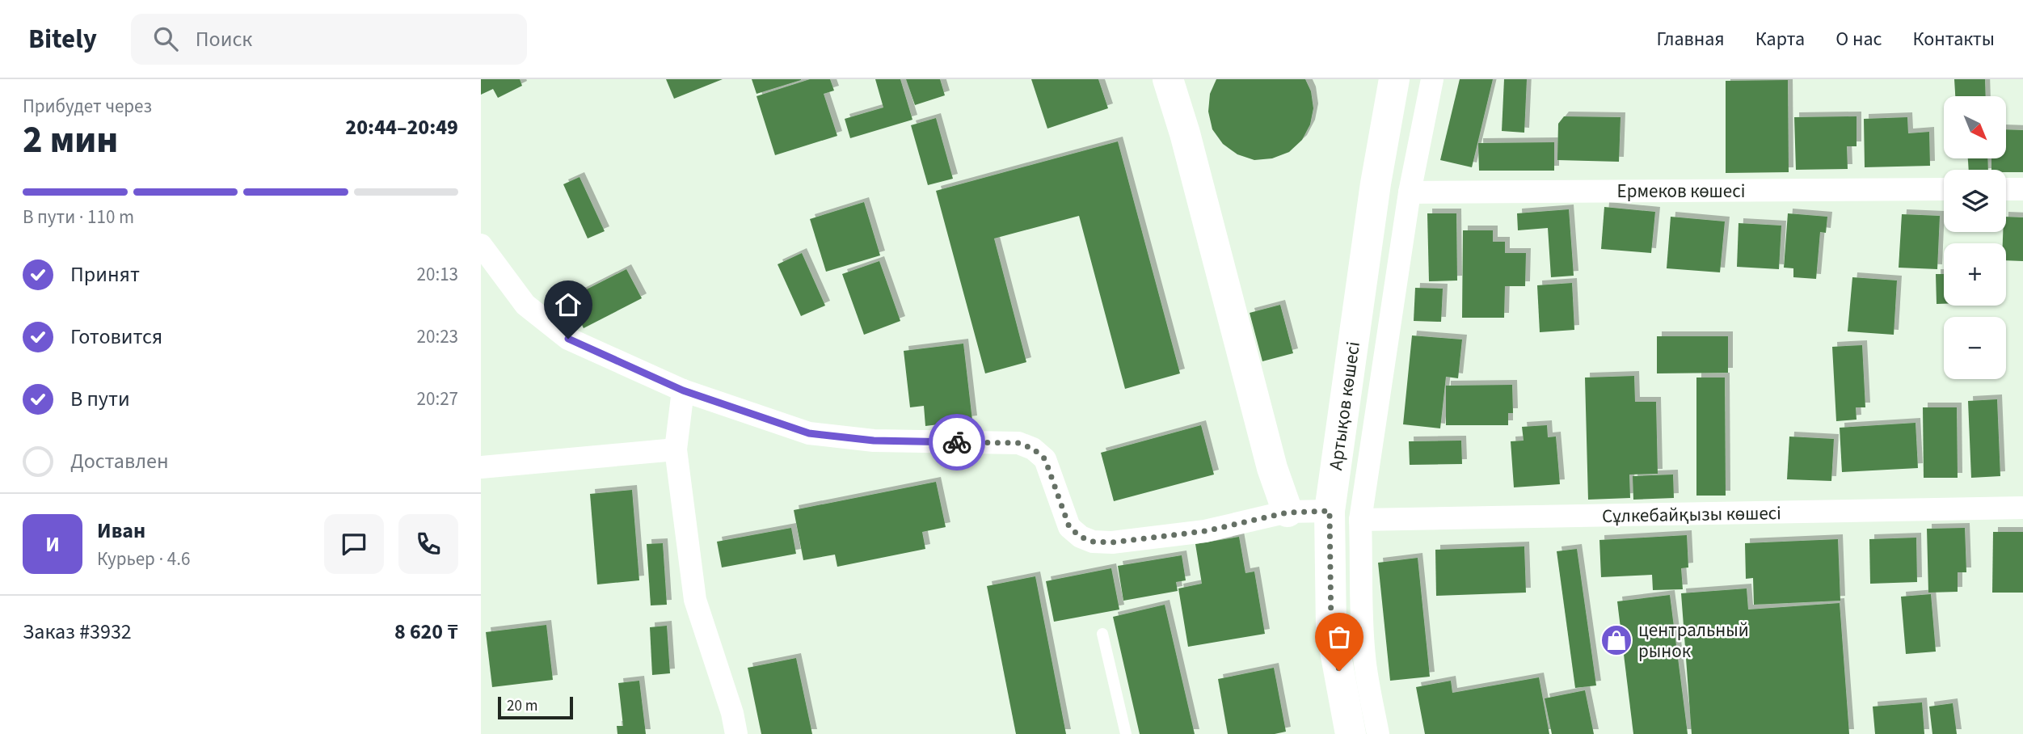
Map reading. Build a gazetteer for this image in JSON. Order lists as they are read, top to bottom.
{
  "streets": {
    "main road": ["Артықов көшесі"],
    "street": ["Ермеков көшесі", "Сұлкебайқызы көшесі"]
  },
  "places": {
    "shop": ["центральный рынок"]
  },
  "scale_bar": "20 m",
  "north": "bottom right",
  "page": {
    "header": "Bitely",
    "search": "Поиск",
    "nav": [
      "Главная",
      "Карта",
      "О нас",
      "Контакты"
    ],
    "heading": ["2 мин", "Прибудет через", "20:44–20:49"],
    "panel": [
      "Иван",
      "Курьер · 4.6",
      "Заказ #3932",
      "8 620 ₸"
    ],
    "map_buttons": ["+", "−"],
    "bar": "В пути · 110 m",
    "list": [
      ["Принят", "20:13"],
      ["Готовится", "20:23"],
      ["В пути", "20:27"],
      "Доставлен"
    ],
    "round": "И",
    "scale": "20 m"
  }
}
